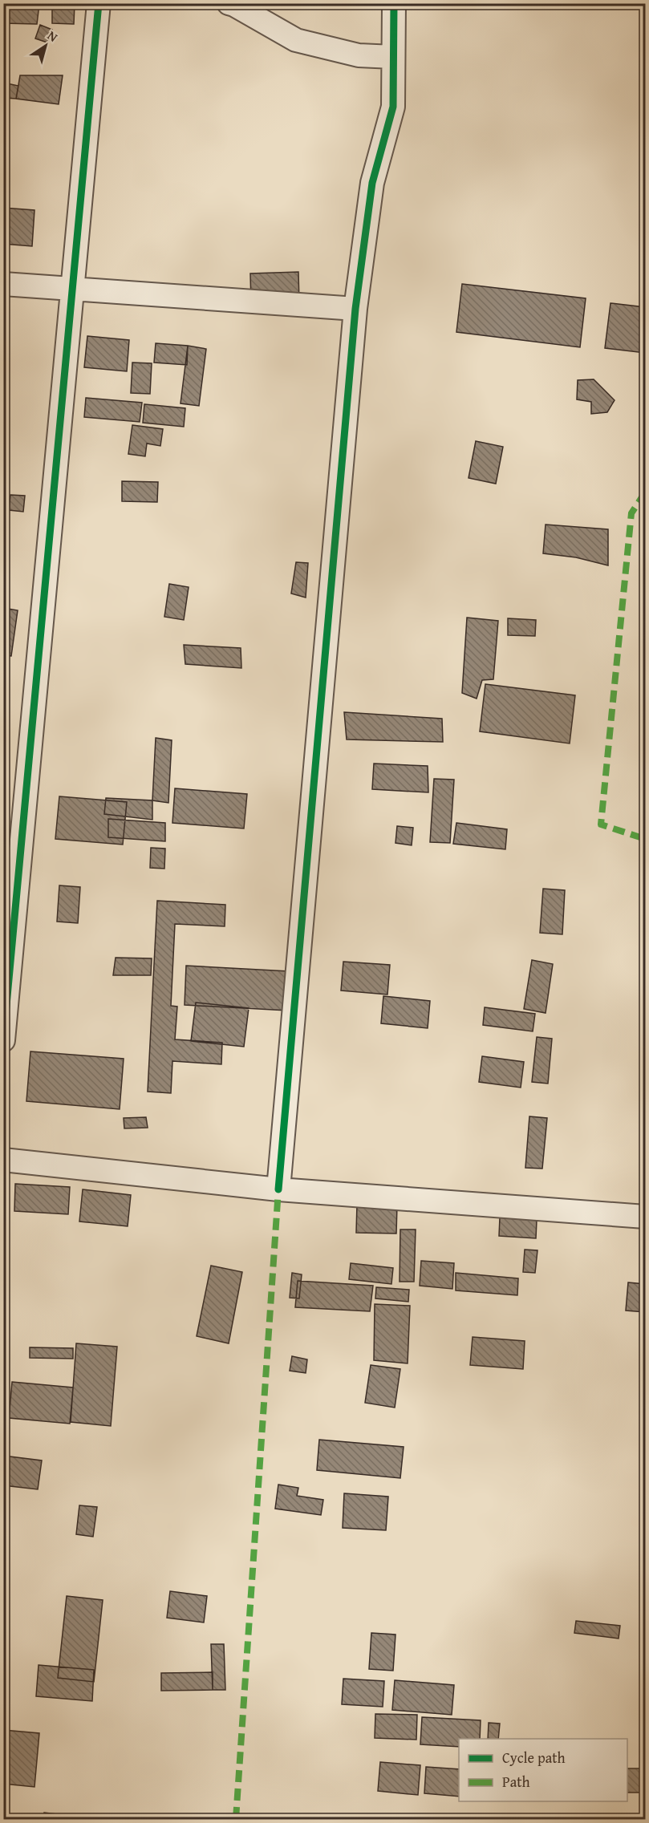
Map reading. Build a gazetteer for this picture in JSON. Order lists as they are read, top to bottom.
{
  "legend": ["Cycle path", "Path"],
  "north": "top right"
}
